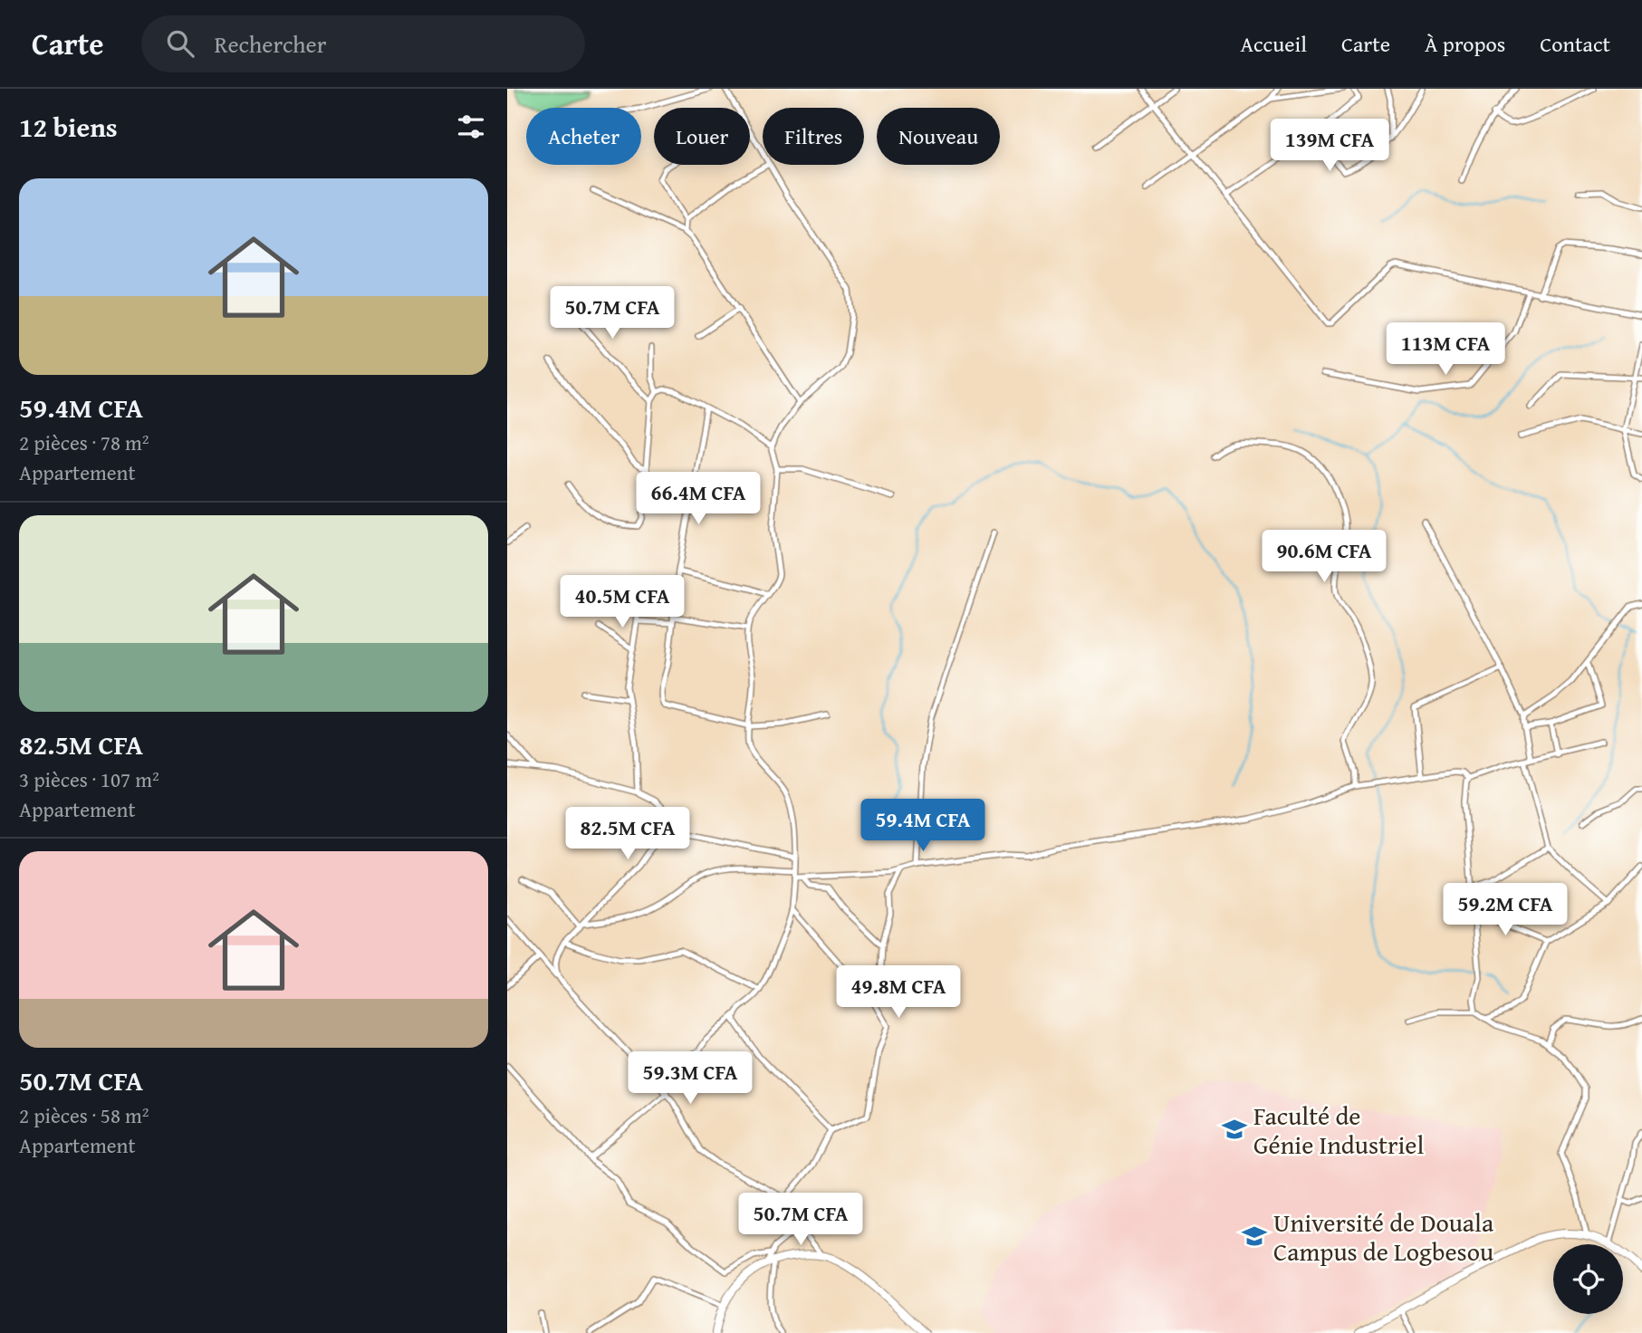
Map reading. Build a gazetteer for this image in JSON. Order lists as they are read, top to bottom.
{
  "places": {
    "school or university": ["Faculté de Génie Industriel", "Université de Douala Campus de Logbesou"]
  },
  "page": {
    "header": "Carte",
    "search": "Rechercher",
    "nav": [
      "Accueil",
      "Carte",
      "À propos",
      "Contact"
    ],
    "heading": "12 biens",
    "chip": [
      "Acheter",
      "Louer",
      "Filtres",
      "Nouveau"
    ],
    "price": [
      "139M CFA",
      "50.7M CFA",
      "113M CFA",
      "66.4M CFA",
      "90.6M CFA",
      "40.5M CFA",
      "59.4M CFA",
      "82.5M CFA",
      "59.2M CFA",
      "49.8M CFA",
      "59.3M CFA",
      "50.7M CFA"
    ],
    "list": [
      {
        "name": "59.4M CFA",
        "note": "2 pièces · 78 m² · Appartement"
      },
      {
        "name": "82.5M CFA",
        "note": "3 pièces · 107 m² · Appartement"
      },
      {
        "name": "50.7M CFA",
        "note": "2 pièces · 58 m² · Appartement"
      }
    ]
  }
}
